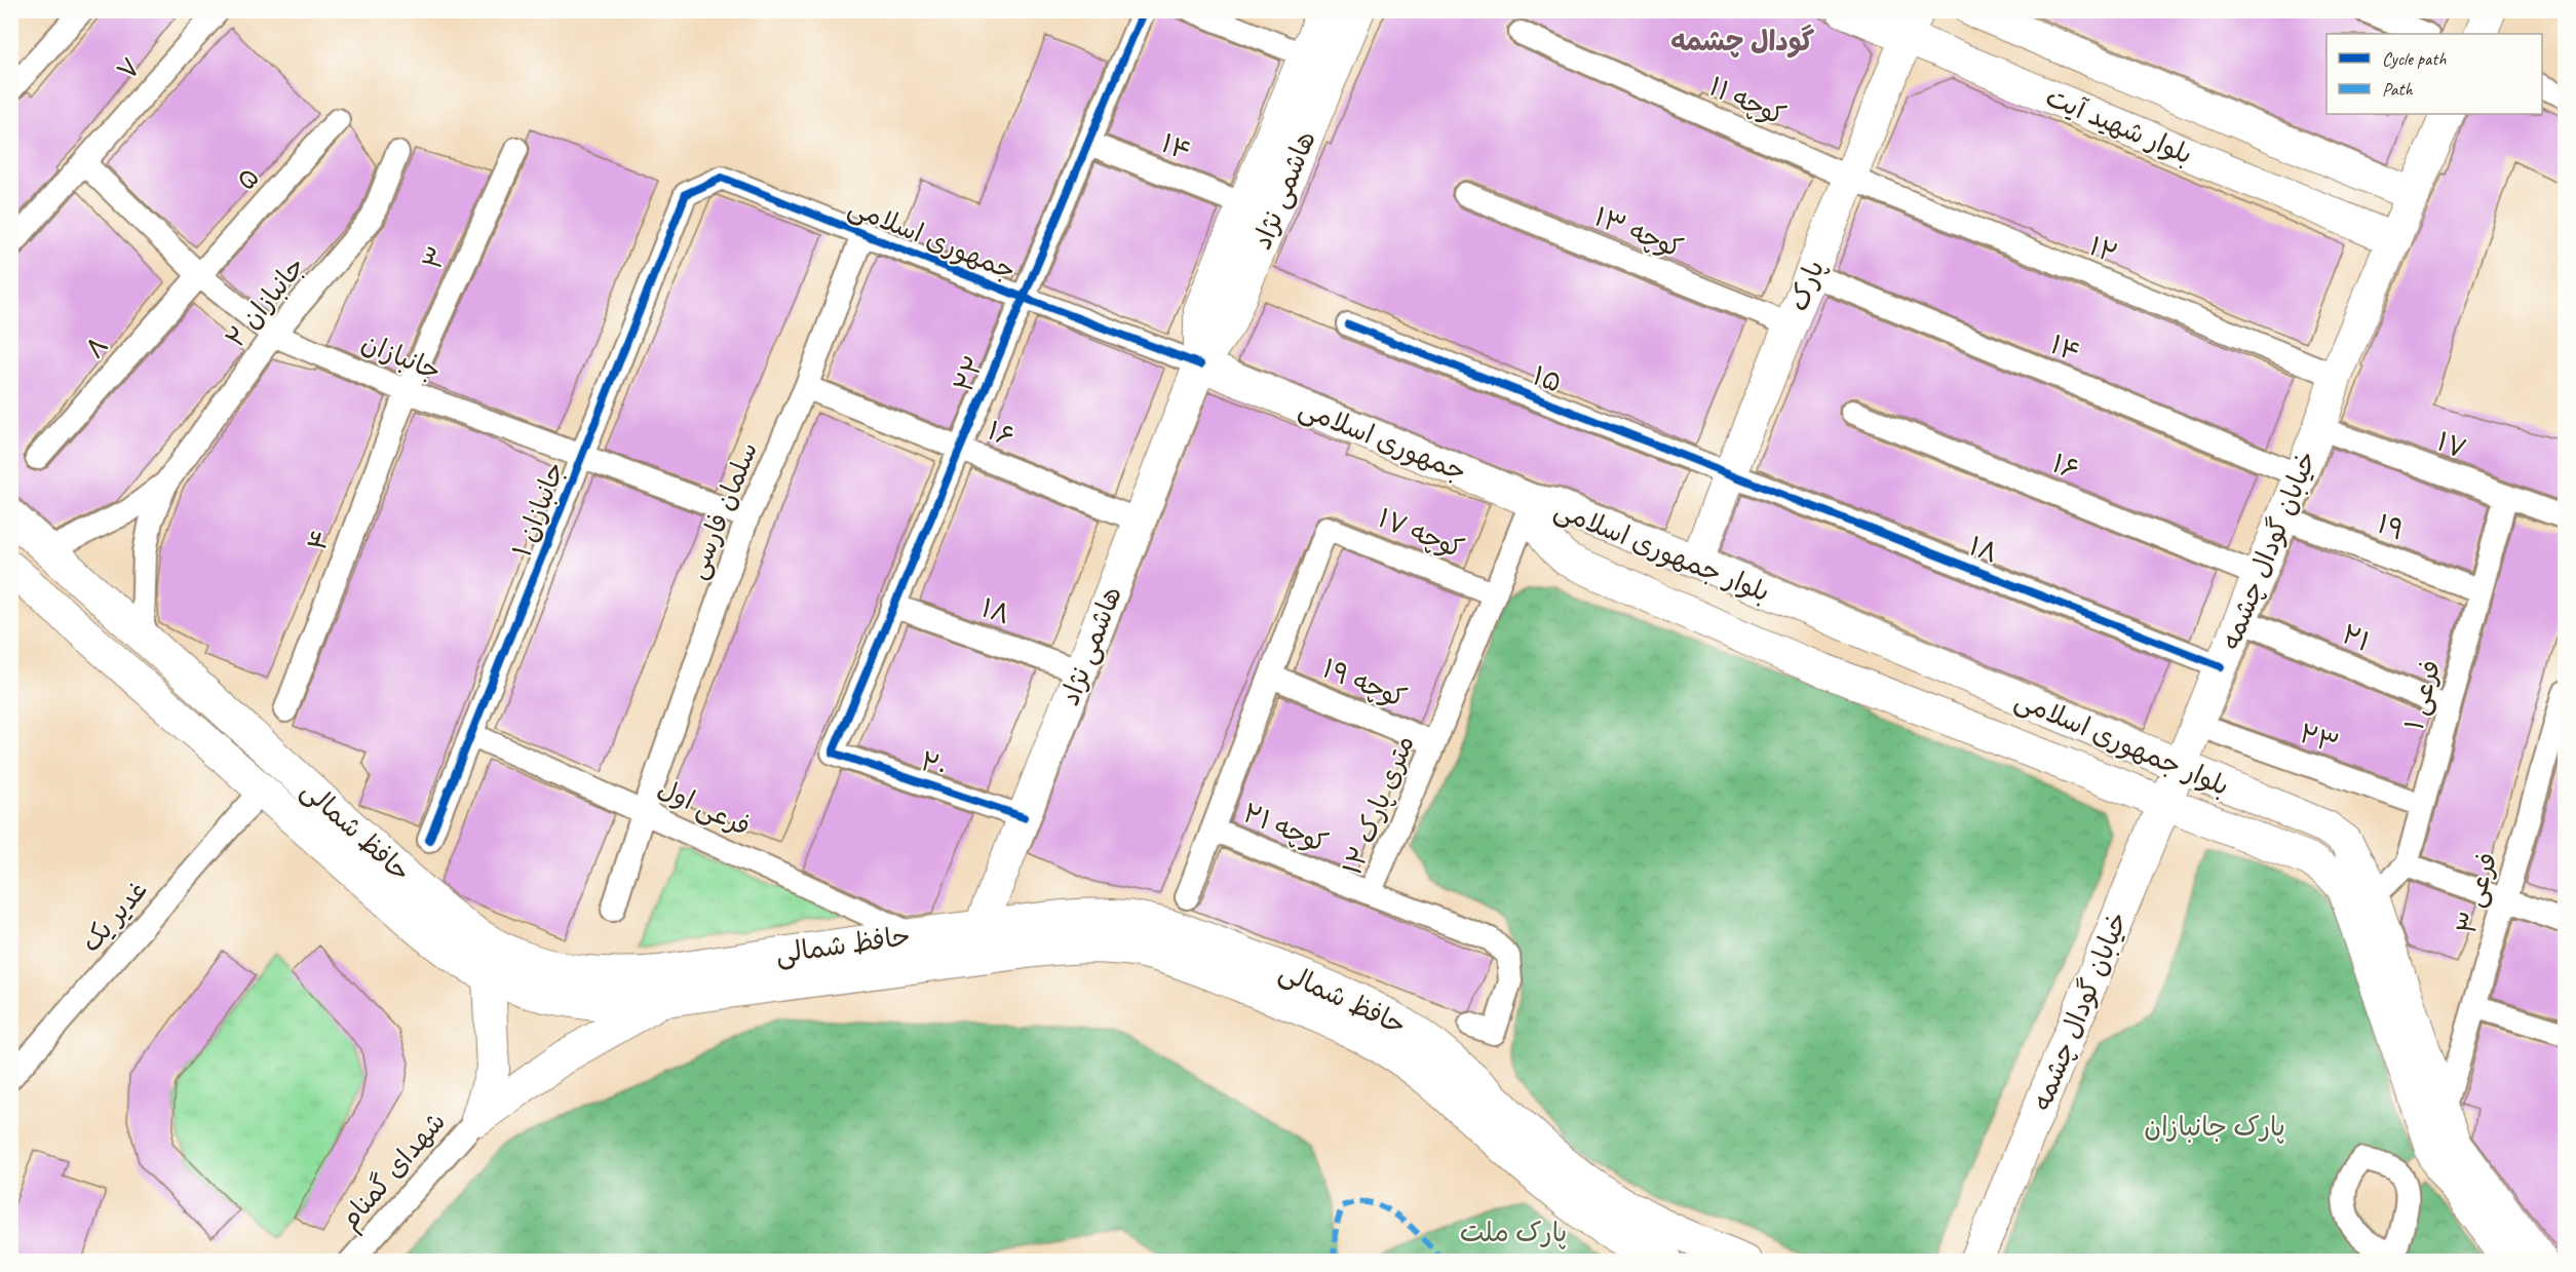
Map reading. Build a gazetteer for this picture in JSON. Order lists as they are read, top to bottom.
{
  "streets": {
    "main road": [
      "بلوار شهید آیت",
      "هاشمی نژاد",
      "جمهوری اسلامی",
      "پارک",
      "بلوار جمهوری اسلامی",
      "خیابان گودال چشمه",
      "حافظ شمالی"
    ],
    "street": [
      "۷",
      "کوچه ۱۱",
      "۱۴",
      "۵",
      "کوچه ۱۳",
      "۱۲",
      "۳",
      "جانبازان ۲",
      "۸",
      "جانبازان",
      "۲۲",
      "۱۵",
      "۱۶",
      "۱۷",
      "جانبازان ۱",
      "سلمان فارسی",
      "۱۹",
      "کوچه ۱۷",
      "۴",
      "۱۸",
      "۲۱",
      "کوچه ۱۹",
      "فرعی ۱",
      "۲۳",
      "۲۰",
      "۱۲ متری پارک",
      "فرعی اول",
      "کوچه ۲۱",
      "فرعی ۳",
      "غدیر یک",
      "شهدای گمنام"
    ]
  },
  "crossings": [
    ["۷", "جانبازان"],
    ["کوچه ۱۱", "۱۲"],
    ["کوچه ۱۱", "پارک"],
    ["بلوار شهید آیت", "پارک"],
    ["بلوار شهید آیت", "خیابان گودال چشمه"],
    ["۱۴", "هاشمی نژاد"],
    ["۱۴", "پارک"],
    ["۱۴", "۲۲"],
    ["۱۴", "خیابان گودال چشمه"],
    ["۵", "۸"],
    ["۵", "جانبازان"],
    ["هاشمی نژاد", "جمهوری اسلامی"],
    ["هاشمی نژاد", "۱۶"],
    ["هاشمی نژاد", "۱۸"],
    ["هاشمی نژاد", "۲۰"],
    ["هاشمی نژاد", "حافظ شمالی"],
    ["کوچه ۱۳", "پارک"],
    ["جمهوری اسلامی", "۲۲"],
    ["جمهوری اسلامی", "جانبازان ۱"],
    ["جمهوری اسلامی", "سلمان فارسی"],
    ["جمهوری اسلامی", "بلوار جمهوری اسلامی"],
    ["جمهوری اسلامی", "۱۲ متری پارک"],
    ["۱۲", "پارک"],
    ["۱۲", "خیابان گودال چشمه"],
    ["۳", "جانبازان"],
    ["۳", "۴"],
    ["پارک", "۱۵"],
    ["پارک", "۱۸"],
    ["پارک", "بلوار جمهوری اسلامی"],
    ["جانبازان ۲", "جانبازان"],
    ["۸", "جانبازان"],
    ["جانبازان", "جانبازان ۱"],
    ["جانبازان", "سلمان فارسی"],
    ["جانبازان", "۴"],
    ["۲۲", "۱۶"],
    ["۲۲", "۱۸"],
    ["۲۲", "۲۰"],
    ["۱۵", "۱۸"],
    ["۱۶", "سلمان فارسی"],
    ["۱۶", "خیابان گودال چشمه"],
    ["۱۷", "خیابان گودال چشمه"],
    ["۱۷", "فرعی ۱"],
    ["جانبازان ۱", "فرعی اول"],
    ["سلمان فارسی", "فرعی اول"],
    ["۱۹", "خیابان گودال چشمه"],
    ["۱۹", "فرعی ۱"],
    ["کوچه ۱۷", "کوچه ۱۹"],
    ["کوچه ۱۷", "۱۲ متری پارک"],
    ["۱۸", "خیابان گودال چشمه"],
    ["بلوار جمهوری اسلامی", "خیابان گودال چشمه"],
    ["بلوار جمهوری اسلامی", "۱۲ متری پارک"],
    ["بلوار جمهوری اسلامی", "فرعی ۳"],
    ["خیابان گودال چشمه", "۲۱"],
    ["خیابان گودال چشمه", "۲۳"],
    ["۲۱", "فرعی ۱"],
    ["کوچه ۱۹", "۱۲ متری پارک"],
    ["فرعی ۱", "۲۳"],
    ["۱۲ متری پارک", "کوچه ۲۱"],
    ["فرعی اول", "حافظ شمالی"],
    ["حافظ شمالی", "غدیر یک"]
  ],
  "districts": ["گودال چشمه"],
  "parks": ["پارک جانبازان", "پارک ملت"],
  "legend": ["Cycle path", "Path"]
}
